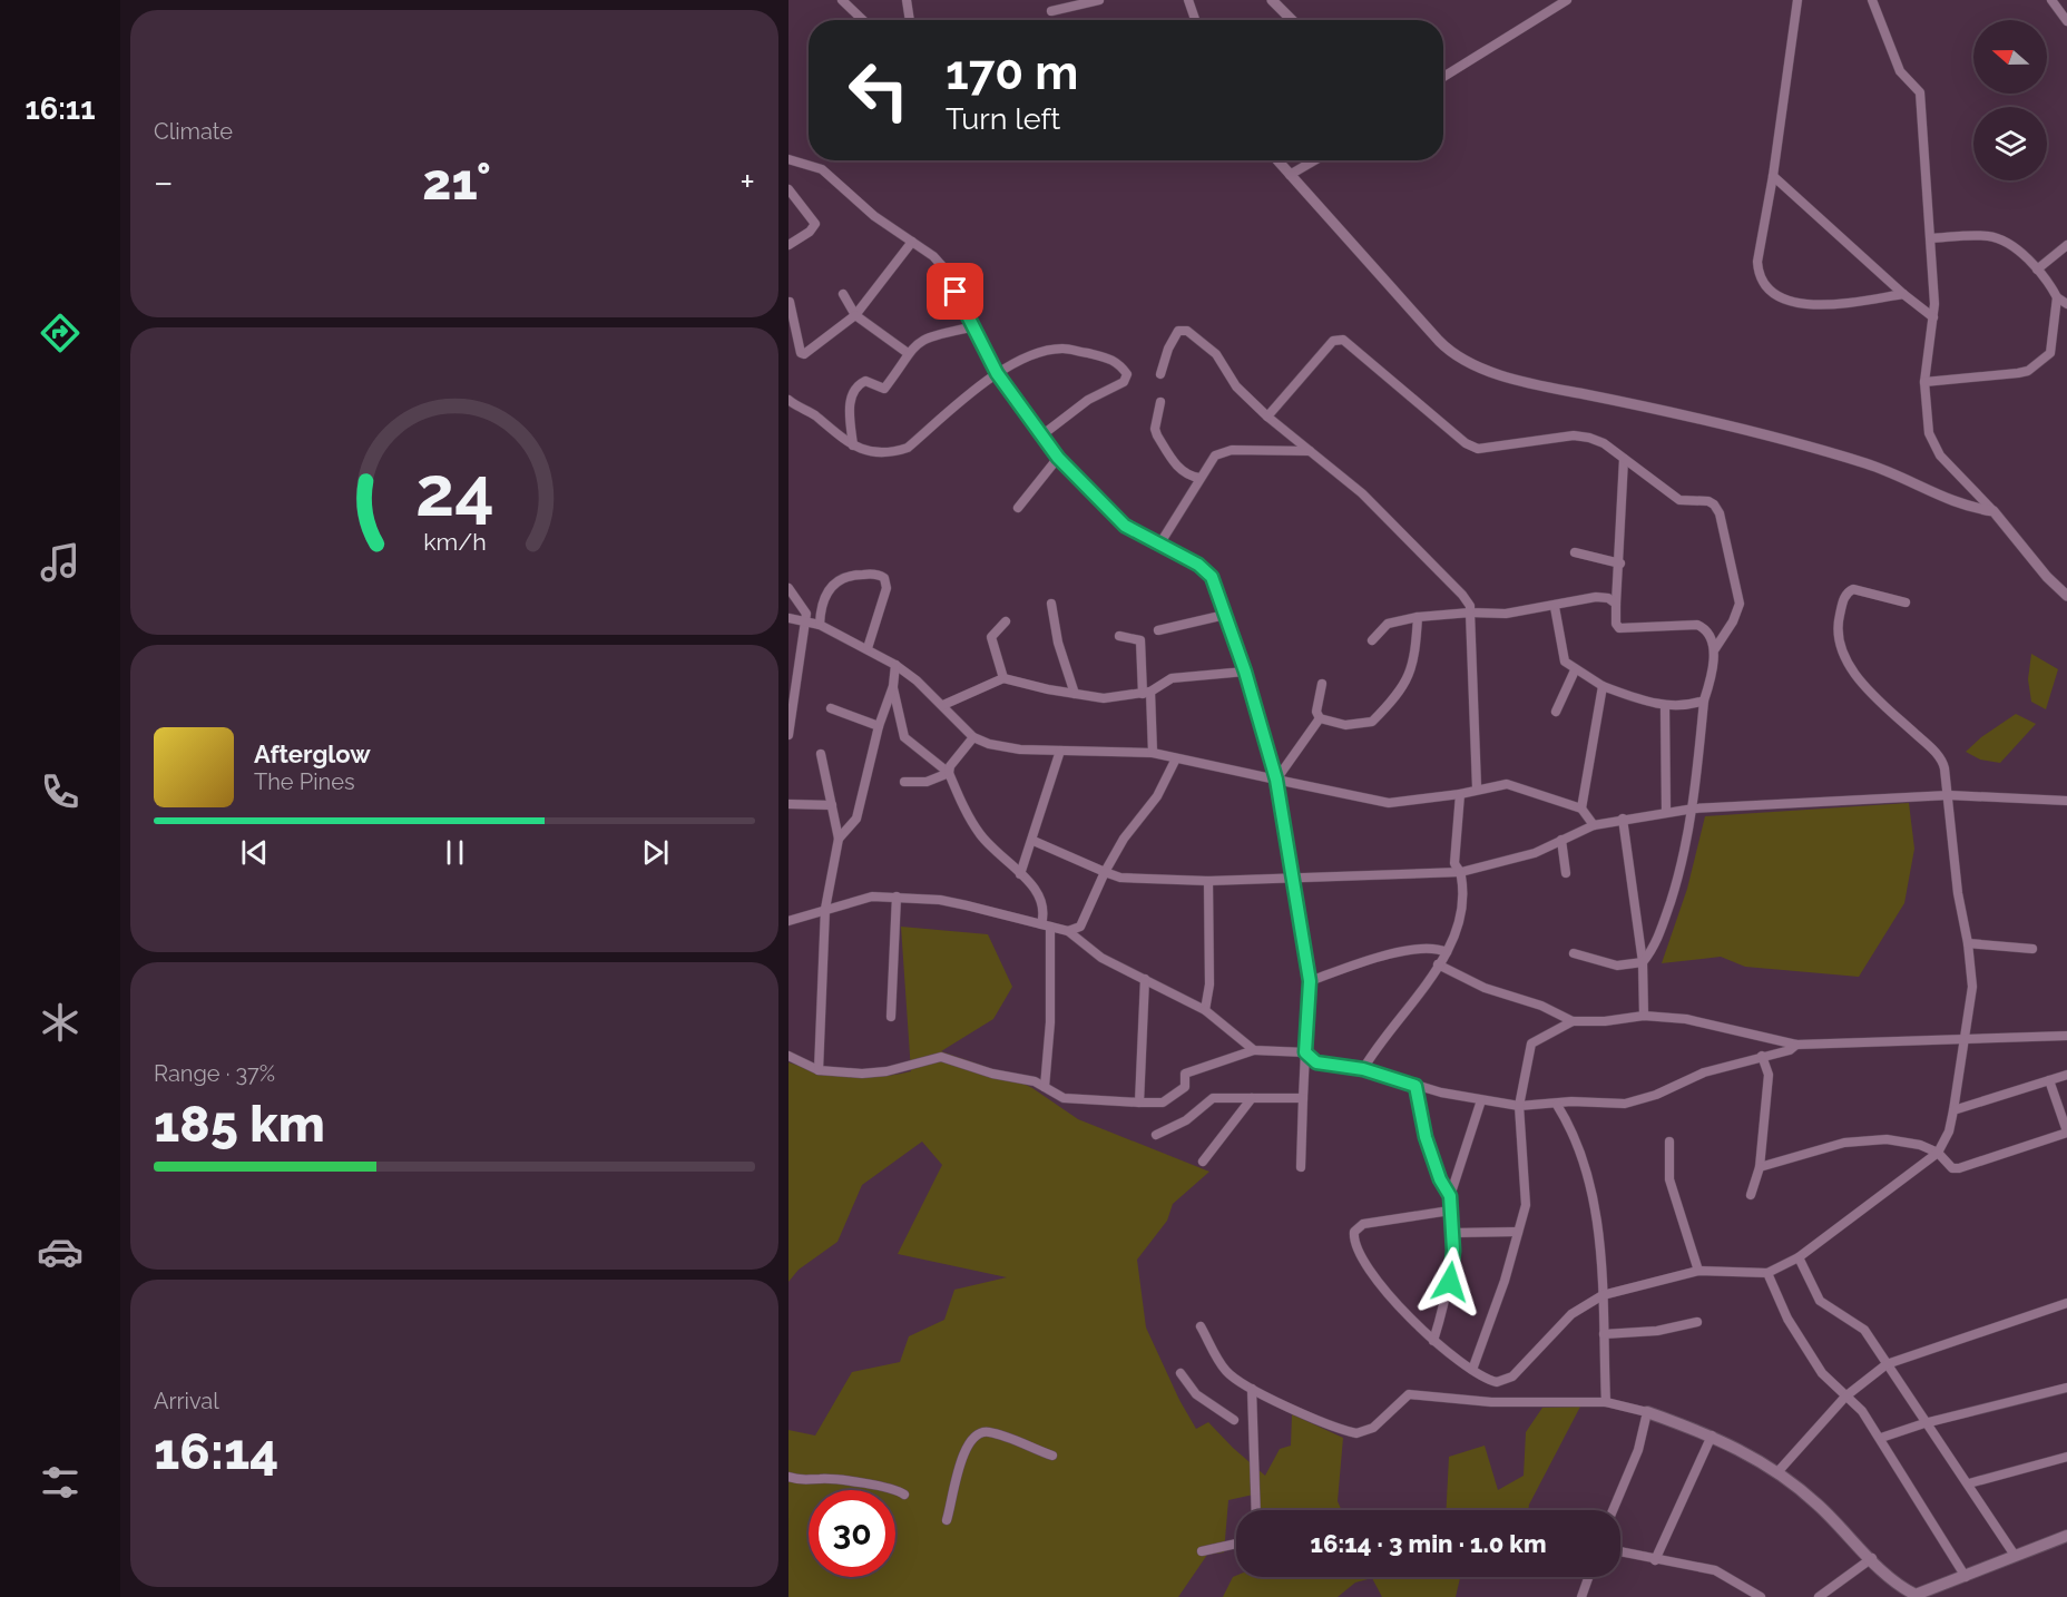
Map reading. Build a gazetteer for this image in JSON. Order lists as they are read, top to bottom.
{
  "north": "left",
  "page": {
    "tabs": "16:11",
    "tile": [
      "Climate",
      ["Range · 37%", "185 km"],
      ["Arrival", "16:14"]
    ],
    "turn": ["170 m", "Turn left"],
    "heat": ["−", "21°", "+"],
    "song": ["Afterglow", "The Pines"],
    "limit": "30",
    "trip": "16:14 · 3 min · 1.0 km",
    "gauge": ["24", "km/h"]
  }
}
